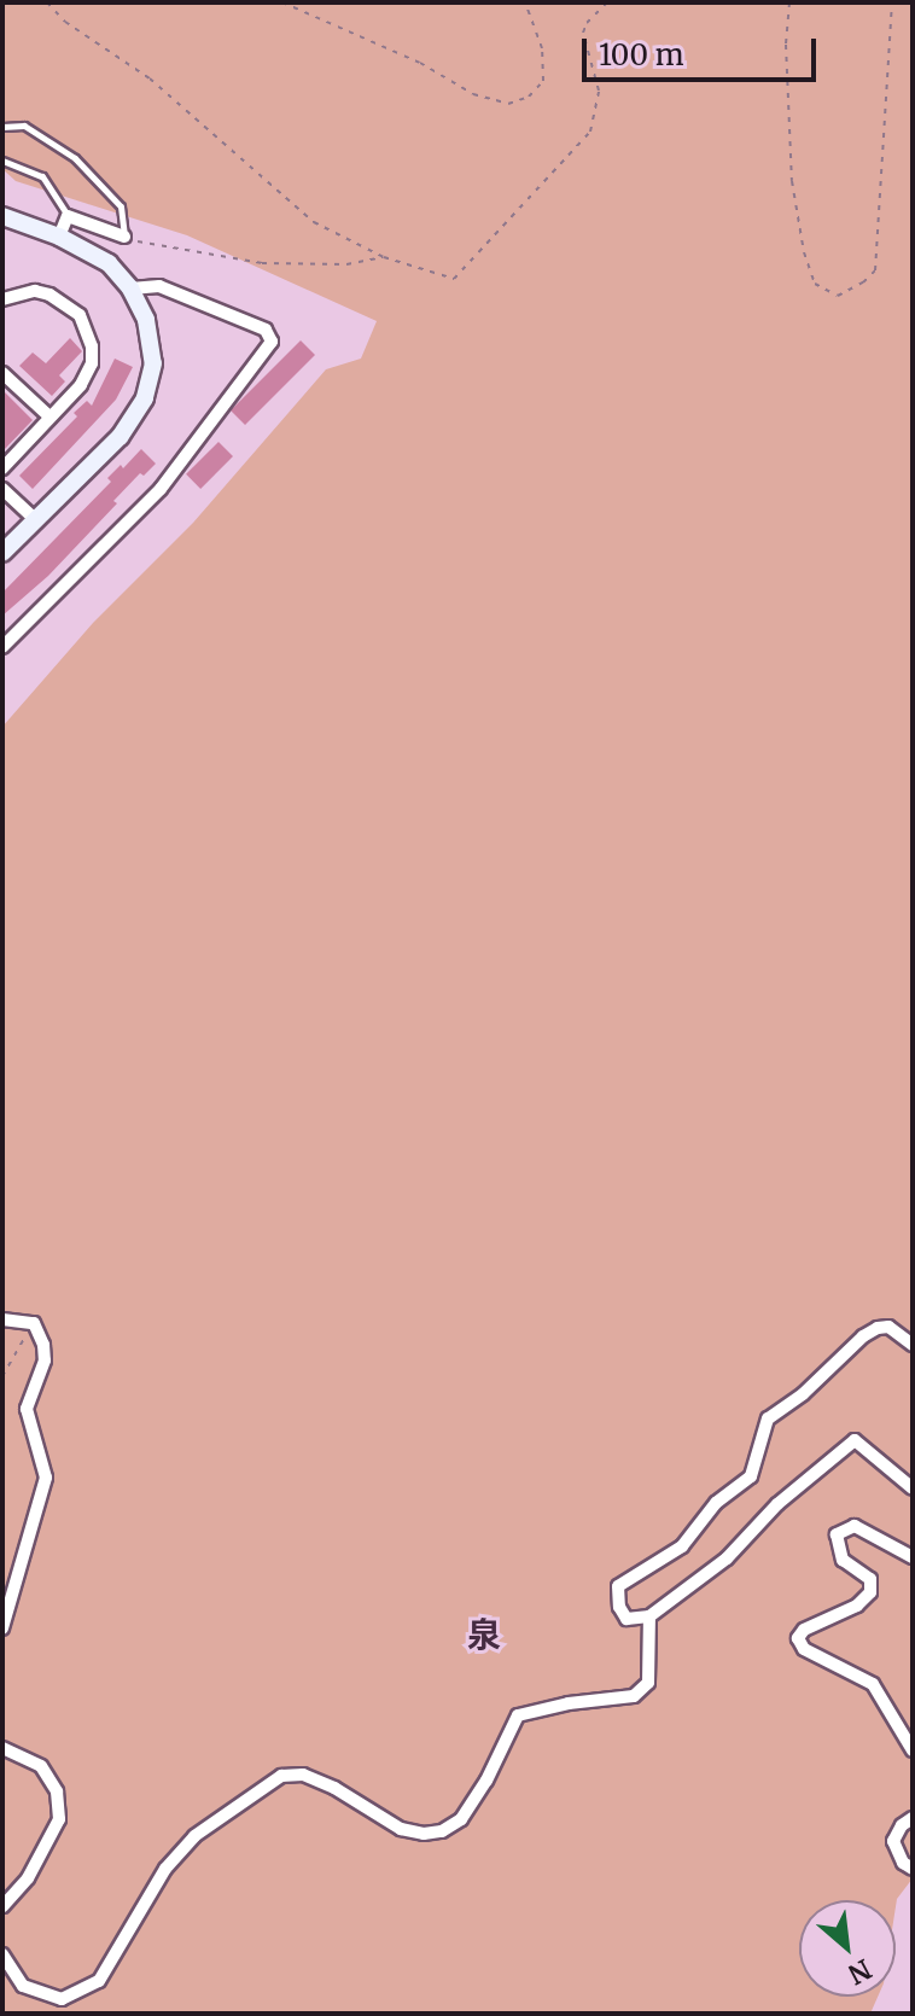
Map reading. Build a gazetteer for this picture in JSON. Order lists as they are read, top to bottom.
{
  "districts": ["泉"],
  "scale_bar": "100 m",
  "north": "bottom right"
}
